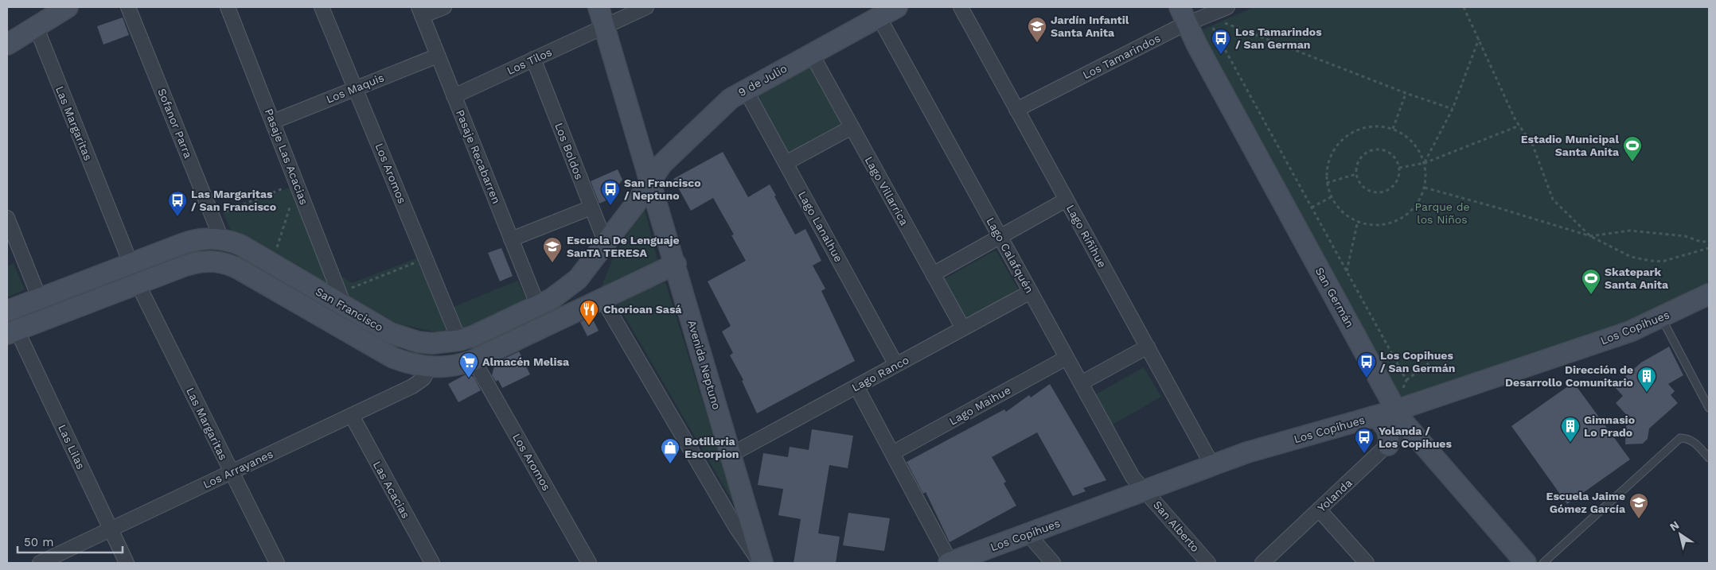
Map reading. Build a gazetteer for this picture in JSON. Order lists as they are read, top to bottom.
{
  "streets": {
    "main road": [
      "9 de Julio",
      "San Germán",
      "San Francisco",
      "Los Copihues",
      "Avenida Neptuno"
    ],
    "street": [
      "Los Tamarindos",
      "Los Tilos",
      "Los Maquis",
      "Las Margaritas",
      "Sofanor Parra",
      "Los Boldos",
      "Pasaje Las Acacias",
      "Pasaje Recabarren",
      "Los Aromos",
      "Lago Villarrica",
      "Lago Lanalhue",
      "Lago Riñihue",
      "Lago Calafquén",
      "Lago Ranco",
      "Lago Maihue",
      "Las Lilas",
      "Los Arrayanes",
      "Las Acacias",
      "Yolanda",
      "San Alberto"
    ]
  },
  "crossings": [
    ["Los Tamarindos", "Lago Riñihue"],
    ["Los Tamarindos", "San Germán"],
    ["Los Tilos", "Los Boldos"],
    ["Los Tilos", "Pasaje Recabarren"],
    ["Los Tilos", "Avenida Neptuno"],
    ["9 de Julio", "Lago Villarrica"],
    ["9 de Julio", "Lago Lanalhue"],
    ["9 de Julio", "Lago Calafquén"],
    ["9 de Julio", "San Francisco"],
    ["9 de Julio", "Avenida Neptuno"],
    ["Los Maquis", "Pasaje Las Acacias"],
    ["Los Maquis", "Pasaje Recabarren"],
    ["Los Maquis", "Los Aromos"],
    ["Las Margaritas", "San Francisco"],
    ["Las Margaritas", "Los Arrayanes"],
    ["Sofanor Parra", "San Francisco"],
    ["Los Boldos", "San Francisco"],
    ["Pasaje Las Acacias", "San Francisco"],
    ["Pasaje Recabarren", "San Francisco"],
    ["Los Aromos", "San Francisco"],
    ["Lago Villarrica", "Lago Ranco"],
    ["Lago Lanalhue", "Lago Ranco"],
    ["Lago Riñihue", "Los Copihues"],
    ["Lago Calafquén", "Los Copihues"],
    ["Lago Calafquén", "Lago Ranco"],
    ["Lago Calafquén", "Lago Maihue"],
    ["Lago Calafquén", "San Alberto"],
    ["San Germán", "Los Copihues"],
    ["San Germán", "Yolanda"],
    ["San Francisco", "Avenida Neptuno"],
    ["San Francisco", "Las Lilas"],
    ["San Francisco", "Los Arrayanes"],
    ["Los Copihues", "Yolanda"],
    ["Los Copihues", "San Alberto"],
    ["Avenida Neptuno", "Lago Ranco"],
    ["Las Lilas", "Los Arrayanes"],
    ["Los Arrayanes", "Las Acacias"]
  ],
  "parks": ["Parque de los Niños"],
  "places": {
    "school or university": ["Jardín Infantil Santa Anita", "Escuela De Lenguaje SanTA TERESA", "Escuela Jaime Gómez García"],
    "bus stop": [
      "Los Tamarindos / San German",
      "San Francisco / Neptuno",
      "Las Margaritas / San Francisco",
      "Los Copihues / San Germán",
      "Yolanda / Los Copihues"
    ],
    "sports": ["Estadio Municipal Santa Anita", "Skatepark Santa Anita"],
    "restaurant": ["Chorioan Sasá"],
    "supermarket": ["Almacén Melisa"],
    "building": ["Dirección de Desarrollo Comunitario", "Gimnasio Lo Prado"],
    "shop": ["Botilleria Escorpion"]
  },
  "scale_bar": "50 m",
  "north": "top left"
}
